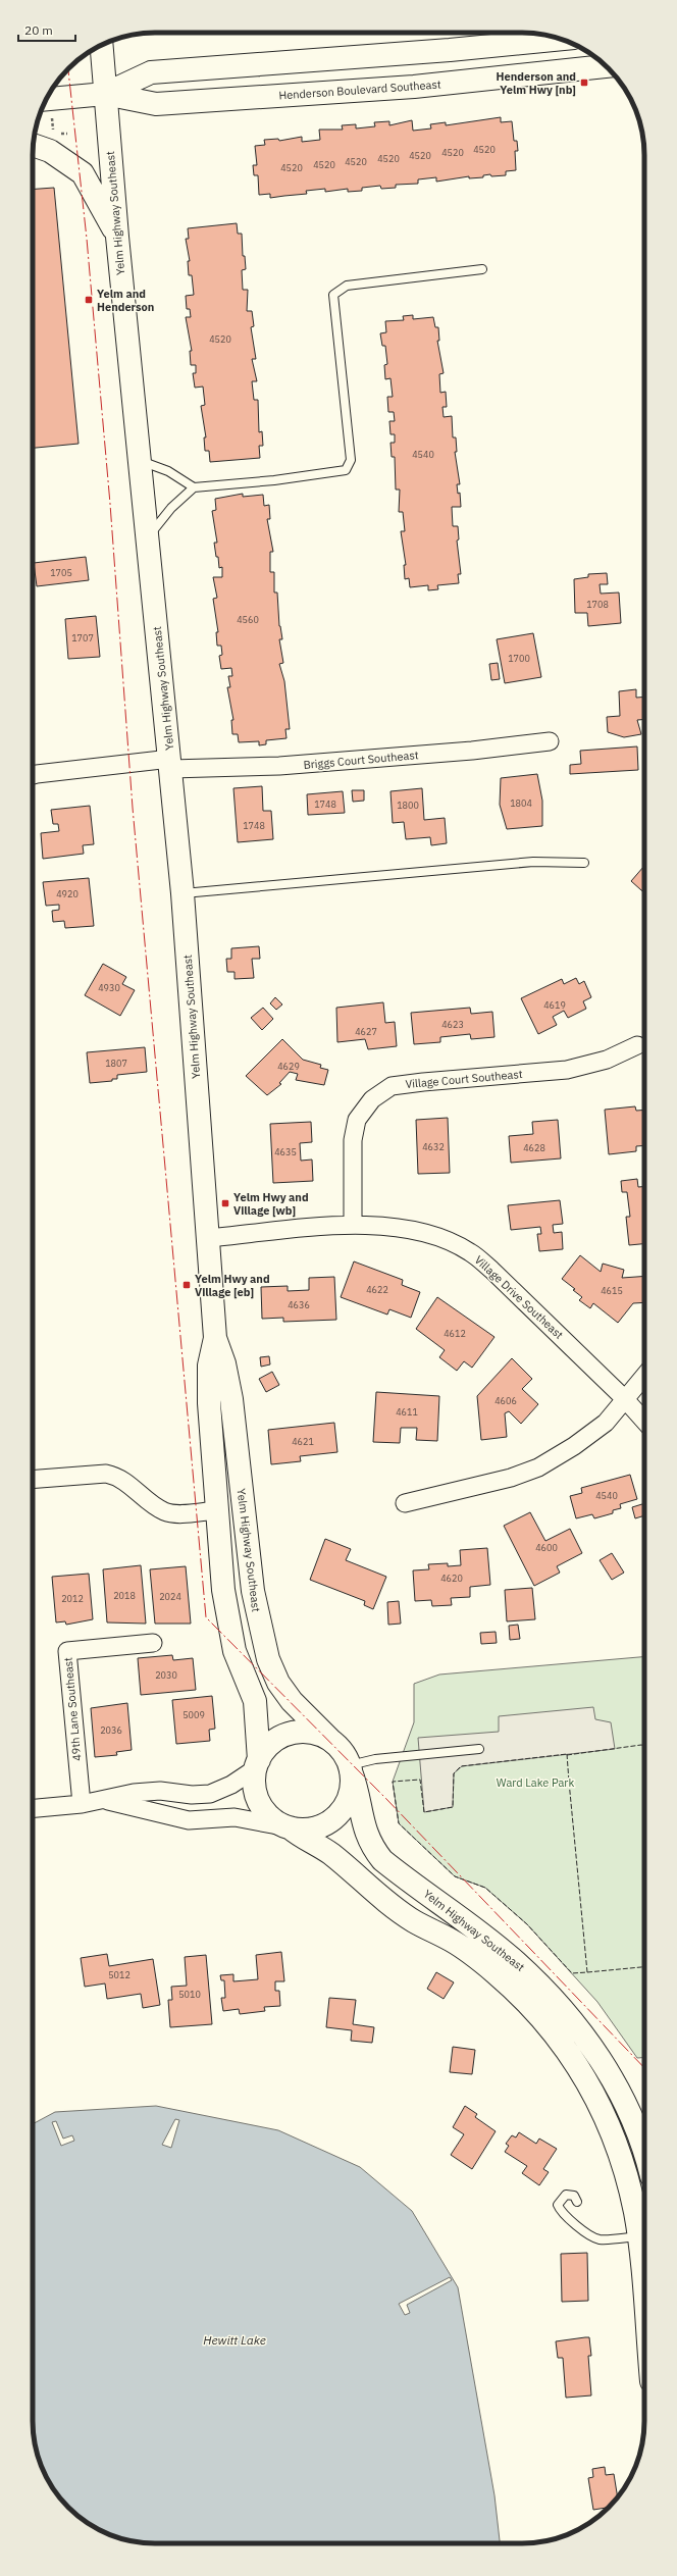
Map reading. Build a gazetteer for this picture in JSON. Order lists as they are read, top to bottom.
{
  "streets": {
    "main road": ["Henderson Boulevard Southeast", "Yelm Highway Southeast"],
    "street": [
      "Briggs Court Southeast",
      "Village Court Southeast",
      "Village Drive Southeast",
      "49th Lane Southeast"
    ]
  },
  "crossings": [
    ["Henderson Boulevard Southeast", "Yelm Highway Southeast"],
    ["Yelm Highway Southeast", "Briggs Court Southeast"],
    ["Yelm Highway Southeast", "Village Drive Southeast"],
    ["Village Court Southeast", "Village Drive Southeast"]
  ],
  "water": ["Hewitt Lake"],
  "parks": ["Ward Lake Park"],
  "places": {
    "transit": [
      "Henderson and Yelm Hwy [nb]",
      "Yelm and Henderson",
      "Yelm Hwy and Village [wb]",
      "Yelm Hwy and Village [eb]"
    ]
  },
  "house_numbers": [
    "4520",
    "4520",
    "4520",
    "4520",
    "4520",
    "4520",
    "4520",
    "4520",
    "4540",
    "1705",
    "1708",
    "4560",
    "1707",
    "1700",
    "1804",
    "1748",
    "1800",
    "1748",
    "4920",
    "4930",
    "4619",
    "4623",
    "4627",
    "1807",
    "4629",
    "4632",
    "4628",
    "4635",
    "4622",
    "4615",
    "4636",
    "4612",
    "4606",
    "4611",
    "4621",
    "4540",
    "4600",
    "4620",
    "2018",
    "2024",
    "2012",
    "2030",
    "5009",
    "2036",
    "5012",
    "5010"
  ],
  "scale_bar": "20 m"
}
